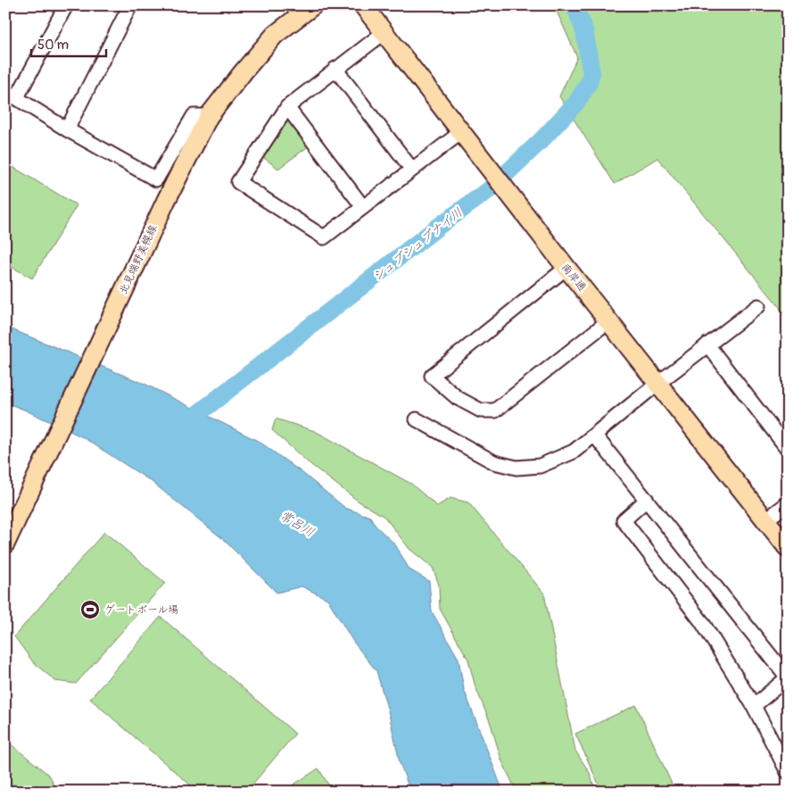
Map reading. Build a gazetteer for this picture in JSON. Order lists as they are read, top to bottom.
{
  "streets": {
    "main road": ["北見端野美幌線", "南岸通"]
  },
  "water": ["シュブシュブナイ川", "常呂川"],
  "places": {
    "sports": ["ゲートボール場"]
  },
  "scale_bar": "50 m"
}
